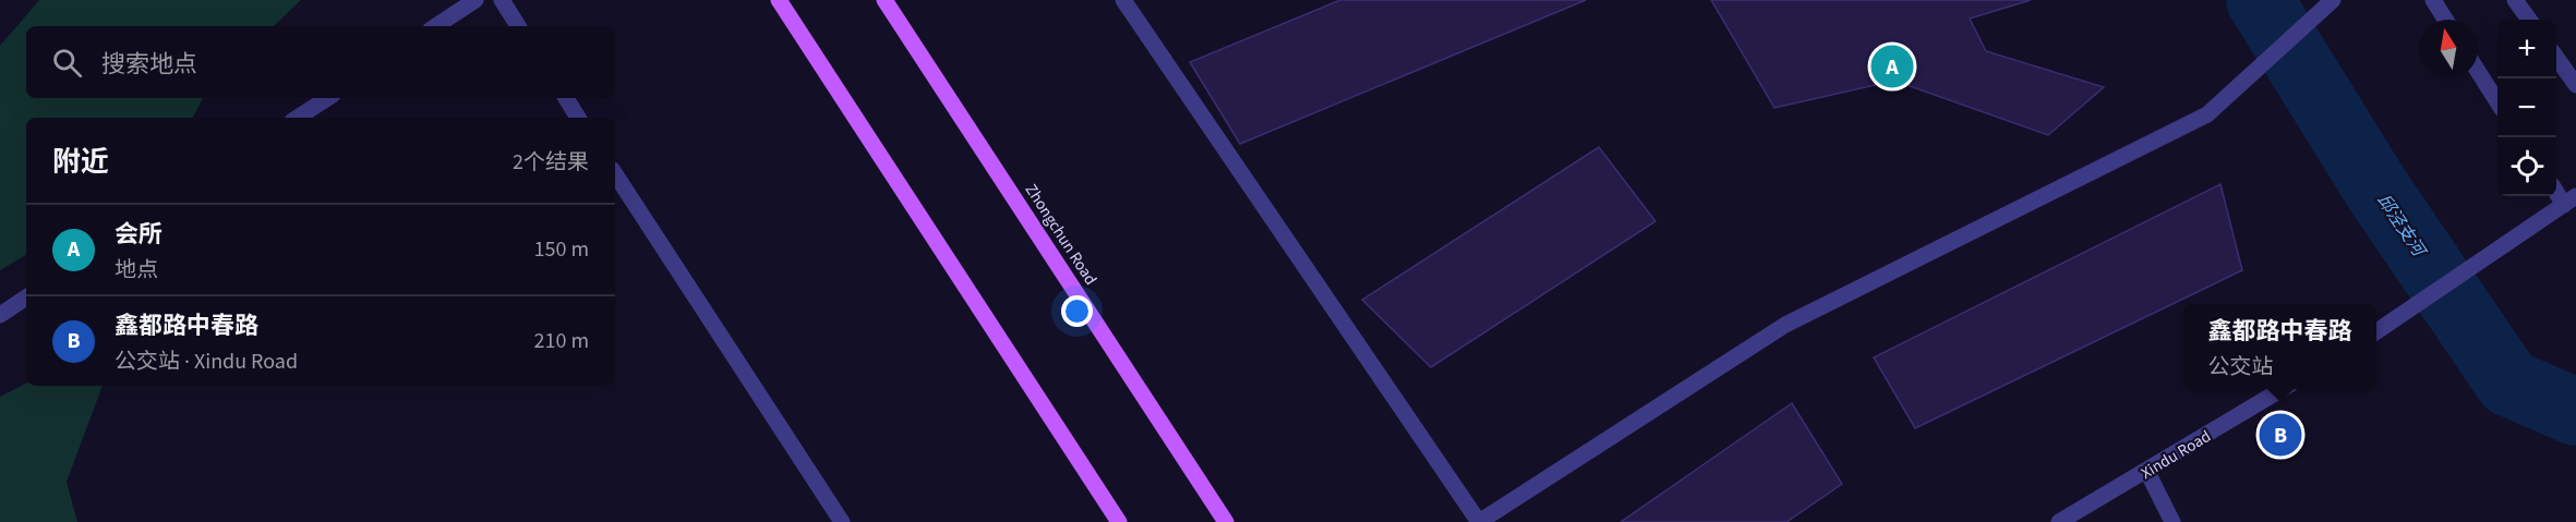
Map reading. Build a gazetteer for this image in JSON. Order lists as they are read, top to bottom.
{
  "streets": {
    "main road": ["Zhongchun Road"],
    "street": ["Xindu Road"]
  },
  "water": ["邱泾支河"],
  "north": "top",
  "page": {
    "map_buttons": ["+", "−"],
    "search": "搜索地点",
    "pins": ["A", "B"],
    "heading": ["附近", "2个结果"],
    "list": [
      {
        "mark": "A",
        "name": "会所",
        "note": "地点",
        "value": "150 m"
      },
      {
        "mark": "B",
        "name": "鑫都路中春路",
        "note": "公交站 · Xindu Road",
        "value": "210 m"
      }
    ],
    "popup": ["鑫都路中春路", "公交站"]
  }
}
